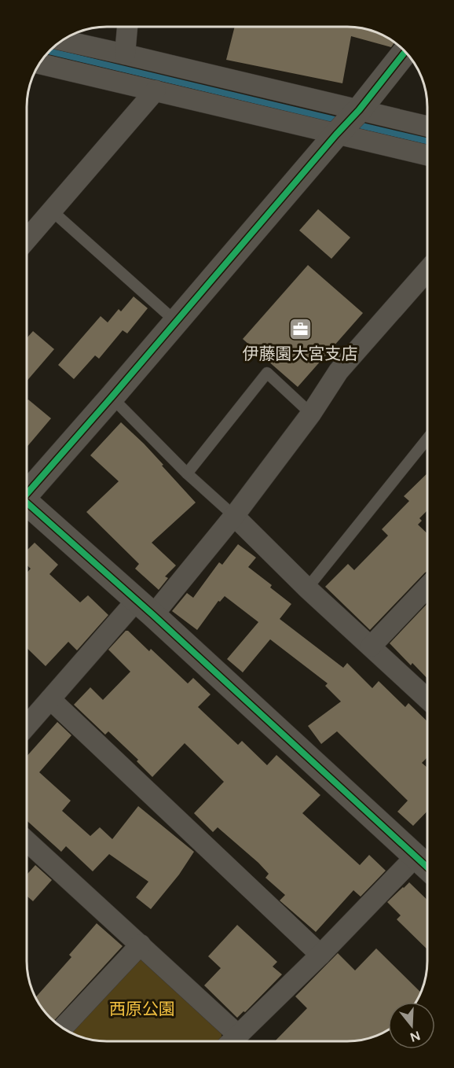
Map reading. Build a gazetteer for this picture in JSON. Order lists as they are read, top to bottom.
{
  "parks": ["西原公園"],
  "places": {
    "office": ["伊藤園大宮支店"]
  },
  "north": "bottom"
}
